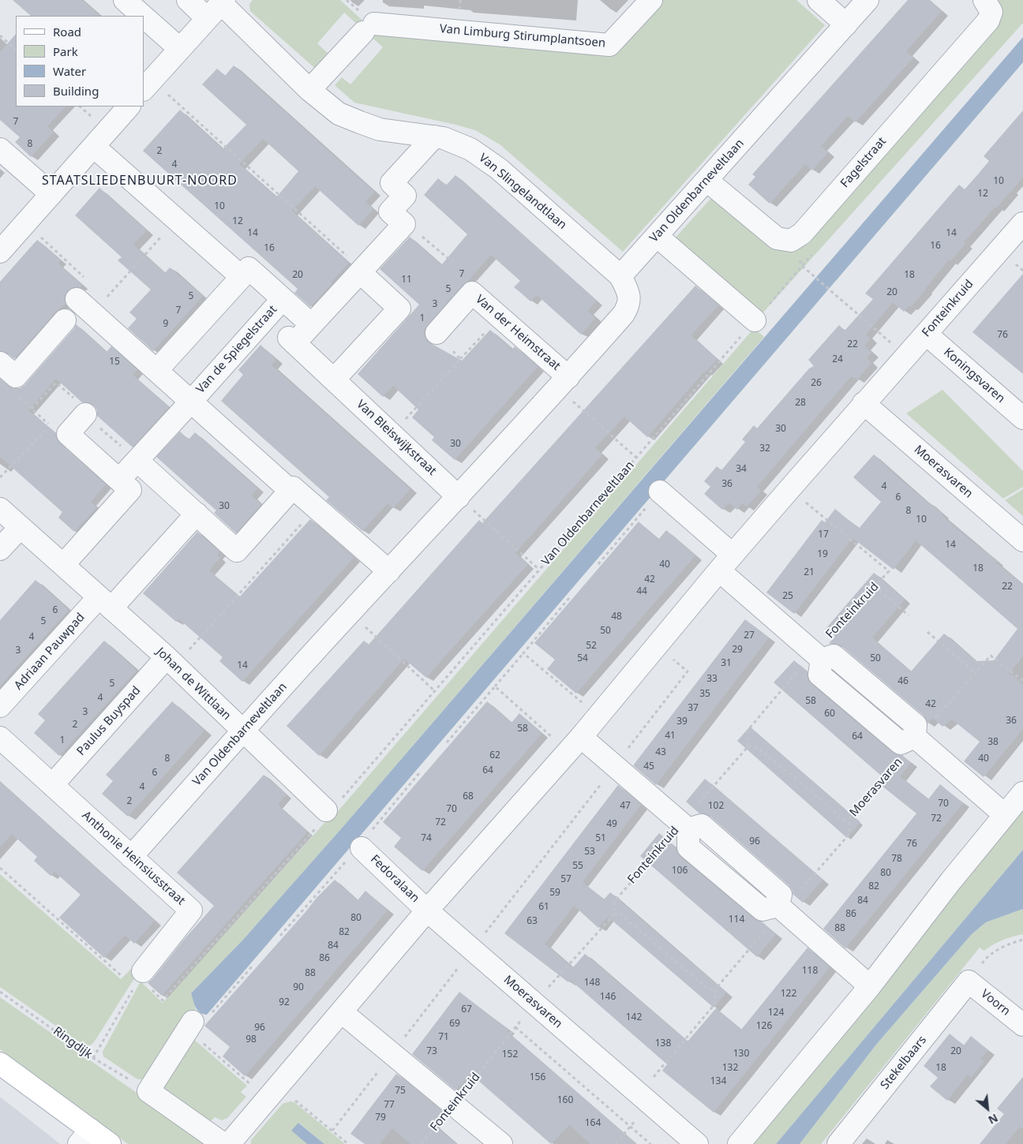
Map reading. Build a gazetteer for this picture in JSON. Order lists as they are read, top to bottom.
{
  "streets": {
    "street": [
      "Van Limburg Stirumplantsoen",
      "Fagelstraat",
      "Van Oldenbarneveltlaan",
      "Van Slingelandtlaan",
      "Fonteinkruid",
      "Van der Heimstraat",
      "Van de Spiegelstraat",
      "Koningsvaren",
      "Van Bleiswijkstraat",
      "Moerasvaren",
      "Adriaan Pauwpad",
      "Johan de Wittlaan",
      "Paulus Buyspad",
      "Anthonie Heinsiusstraat",
      "Fedoralaan",
      "Voorn",
      "Stekelbaars"
    ],
    "path": ["Ringdijk"]
  },
  "crossings": [
    ["Van Limburg Stirumplantsoen", "Van Slingelandtlaan"],
    ["Fagelstraat", "Van Oldenbarneveltlaan"],
    ["Van Oldenbarneveltlaan", "Van Slingelandtlaan"],
    ["Van Oldenbarneveltlaan", "Van der Heimstraat"],
    ["Van Oldenbarneveltlaan", "Van Bleiswijkstraat"],
    ["Van Oldenbarneveltlaan", "Johan de Wittlaan"],
    ["Van Oldenbarneveltlaan", "Anthonie Heinsiusstraat"],
    ["Fonteinkruid", "Koningsvaren"],
    ["Fonteinkruid", "Moerasvaren"],
    ["Fonteinkruid", "Fedoralaan"],
    ["Van de Spiegelstraat", "Van Bleiswijkstraat"],
    ["Moerasvaren", "Fedoralaan"],
    ["Adriaan Pauwpad", "Johan de Wittlaan"],
    ["Johan de Wittlaan", "Paulus Buyspad"],
    ["Paulus Buyspad", "Anthonie Heinsiusstraat"],
    ["Voorn", "Stekelbaars"]
  ],
  "districts": ["STAATSLIEDENBUURT-NOORD"],
  "house_numbers": [
    "7",
    "8",
    "2",
    "4",
    "10",
    "12",
    "10",
    "12",
    "14",
    "14",
    "16",
    "16",
    "7",
    "20",
    "18",
    "11",
    "5",
    "20",
    "5",
    "3",
    "7",
    "1",
    "9",
    "76",
    "22",
    "24",
    "15",
    "26",
    "28",
    "30",
    "30",
    "32",
    "34",
    "36",
    "4",
    "6",
    "30",
    "8",
    "10",
    "17",
    "14",
    "19",
    "40",
    "18",
    "21",
    "42",
    "22",
    "44",
    "25",
    "6",
    "48",
    "5",
    "50",
    "27",
    "4",
    "52",
    "29",
    "3",
    "54",
    "50",
    "31",
    "14",
    "33",
    "46",
    "5",
    "35",
    "4",
    "58",
    "42",
    "37",
    "3",
    "60",
    "36",
    "39",
    "2",
    "58",
    "41",
    "64",
    "1",
    "38",
    "43",
    "62",
    "8",
    "40",
    "45",
    "64",
    "6",
    "4",
    "68",
    "2",
    "70",
    "47",
    "102",
    "70",
    "72",
    "72",
    "49",
    "74",
    "51",
    "96",
    "76",
    "53",
    "78",
    "55",
    "106",
    "80",
    "57",
    "82",
    "59",
    "84",
    "61",
    "86",
    "80",
    "114",
    "63",
    "88",
    "82",
    "84",
    "86",
    "118",
    "88",
    "148",
    "90",
    "122",
    "146",
    "92",
    "67",
    "124",
    "142",
    "69",
    "126",
    "96",
    "71",
    "98",
    "138",
    "73",
    "20",
    "130",
    "152",
    "132",
    "18",
    "156",
    "134",
    "75",
    "160",
    "77",
    "79",
    "164"
  ],
  "legend": [
    "Road",
    "Park",
    "Water",
    "Building"
  ],
  "north": "bottom right"
}
